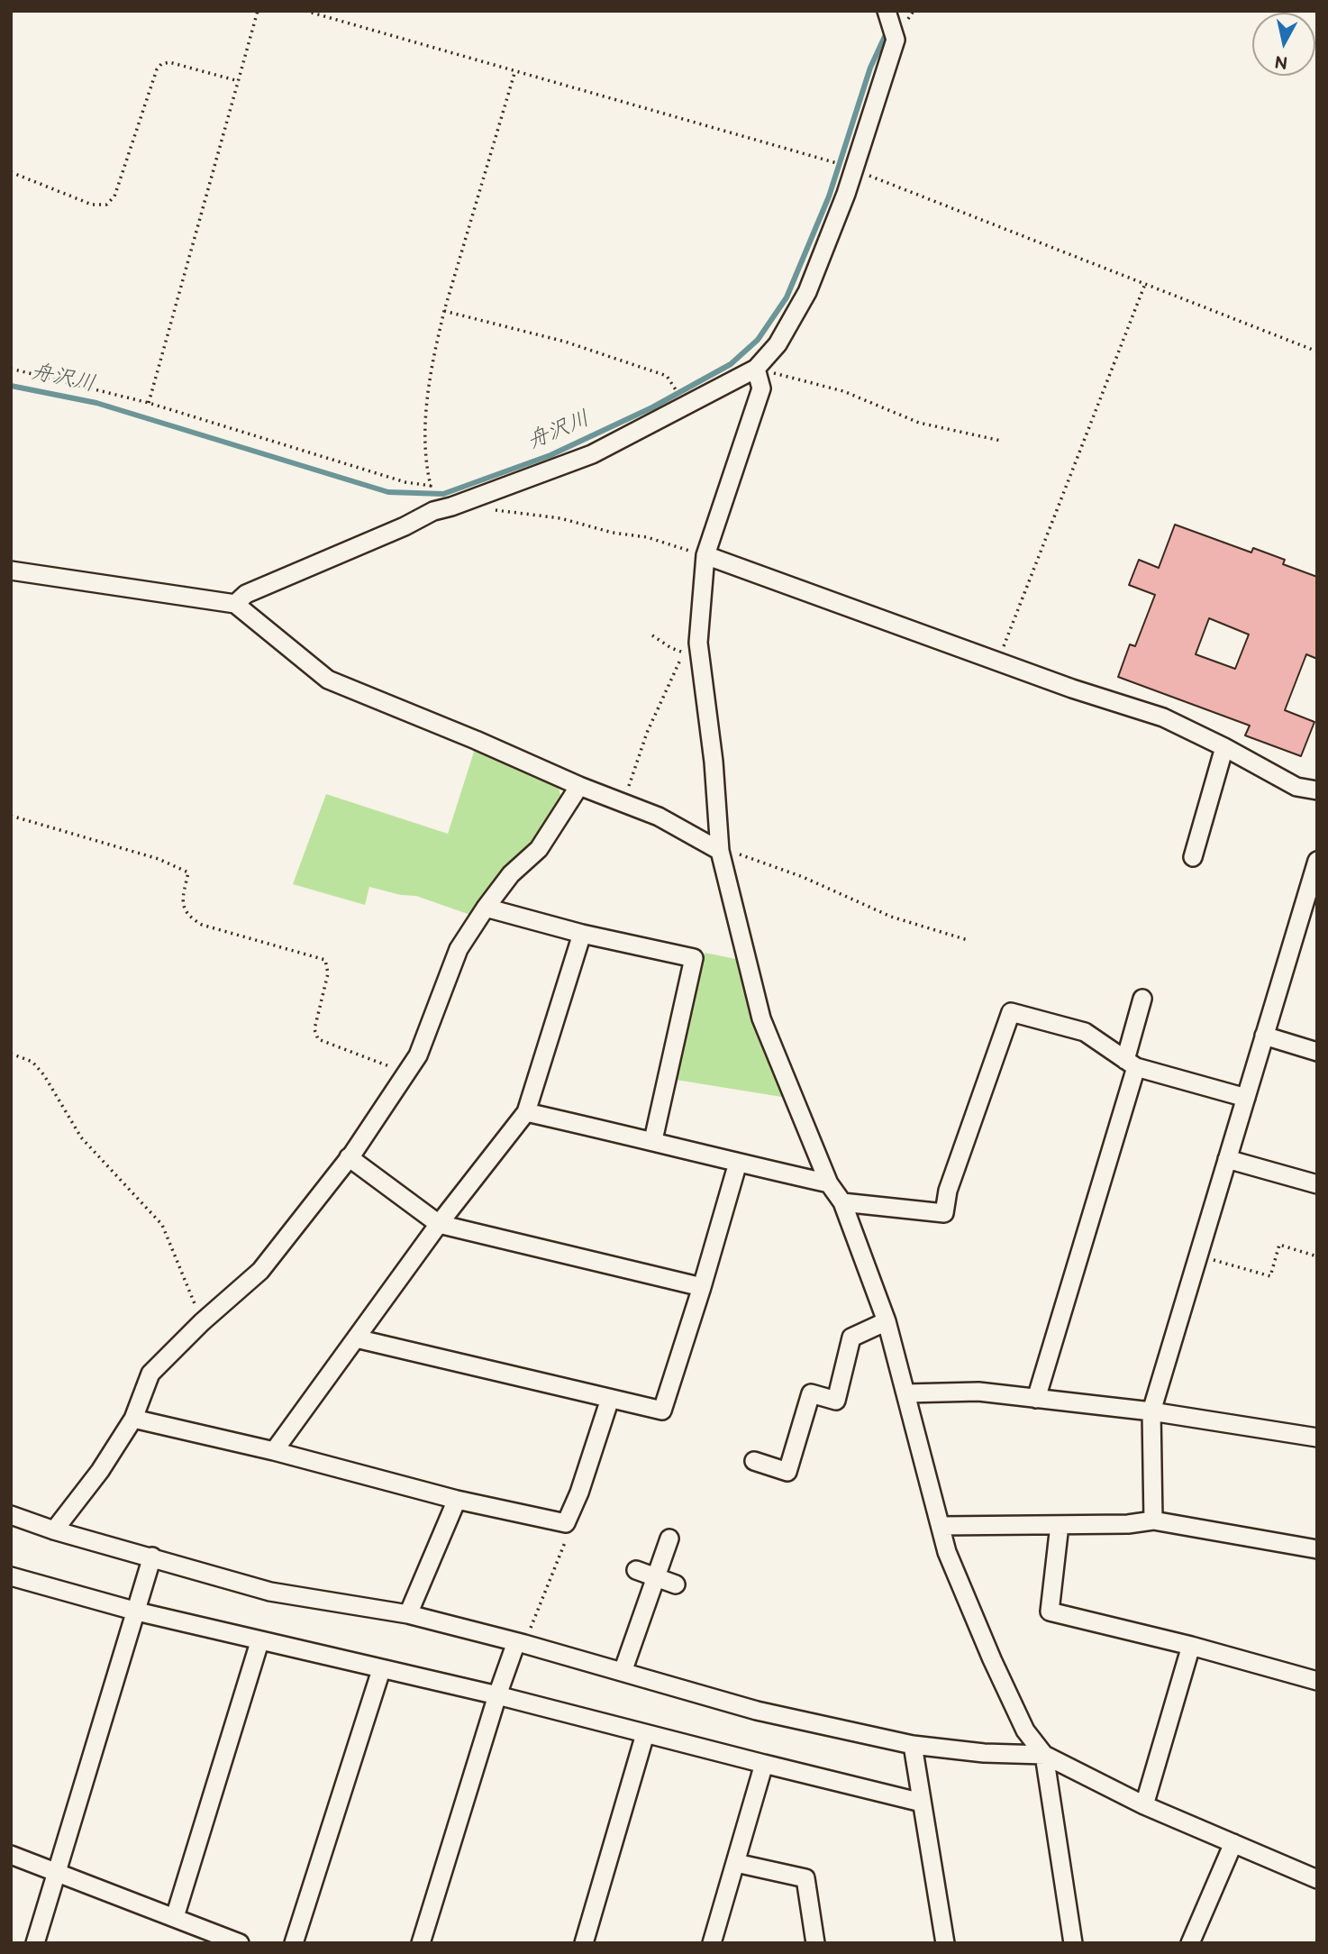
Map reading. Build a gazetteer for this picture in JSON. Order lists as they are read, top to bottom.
{
  "water": ["舟沢川"],
  "north": "bottom"
}
